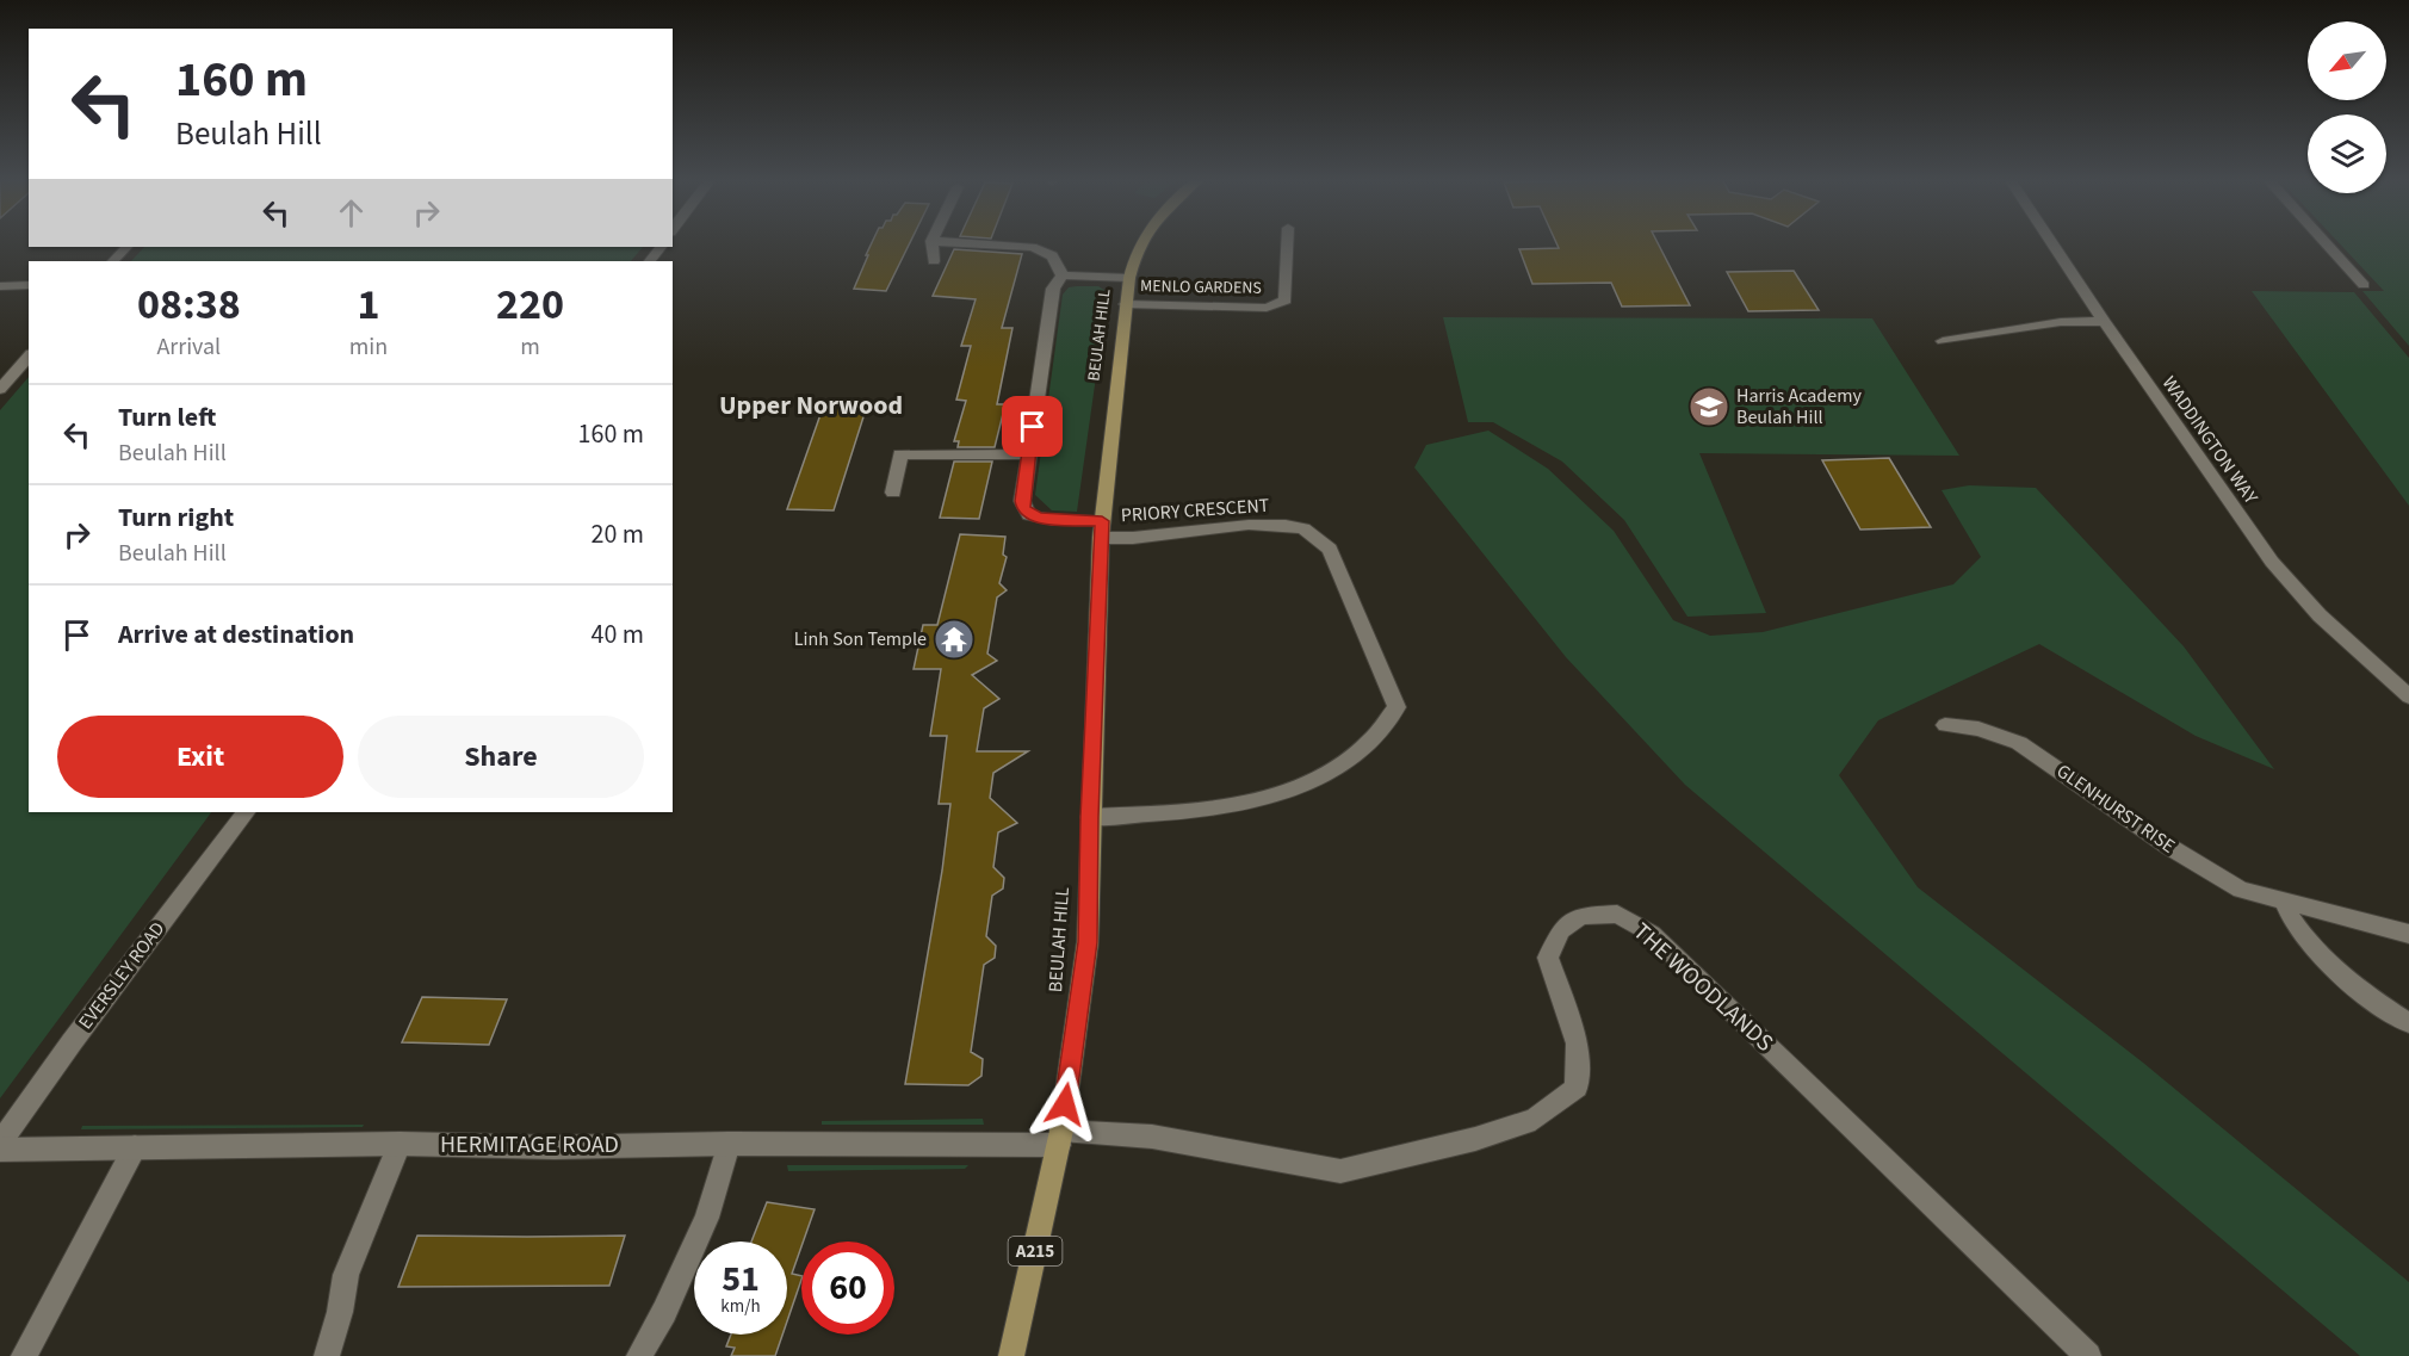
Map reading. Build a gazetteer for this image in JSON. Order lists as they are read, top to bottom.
{
  "streets": {
    "main road": ["BEULAH HILL", "A215"],
    "street": [
      "MENLO GARDENS",
      "WADDINGTON WAY",
      "PRIORY CRESCENT",
      "GLENHURST RISE",
      "EVERSLEY ROAD",
      "THE WOODLANDS",
      "HERMITAGE ROAD"
    ]
  },
  "crossings": [
    ["MENLO GARDENS", "BEULAH HILL"],
    ["BEULAH HILL", "PRIORY CRESCENT"],
    ["BEULAH HILL", "THE WOODLANDS"],
    ["BEULAH HILL", "HERMITAGE ROAD"],
    ["THE WOODLANDS", "HERMITAGE ROAD"]
  ],
  "districts": ["Upper Norwood"],
  "places": {
    "school or university": ["Harris Academy Beulah Hill"],
    "temple": ["Linh Son Temple"]
  },
  "north": "bottom left",
  "page": {
    "turn": ["160 m", "Beulah Hill"],
    "eta": [
      "08:38",
      "Arrival",
      "1",
      "min",
      "220",
      "m"
    ],
    "list": [
      {
        "name": "Turn left",
        "note": "Beulah Hill",
        "value": "160 m"
      },
      {
        "name": "Turn right",
        "note": "Beulah Hill",
        "value": "20 m"
      },
      {
        "name": "Arrive at destination",
        "value": "40 m"
      }
    ],
    "buttons": ["Exit", "Share"],
    "speed": "51 km/h",
    "limit": "60"
  }
}
